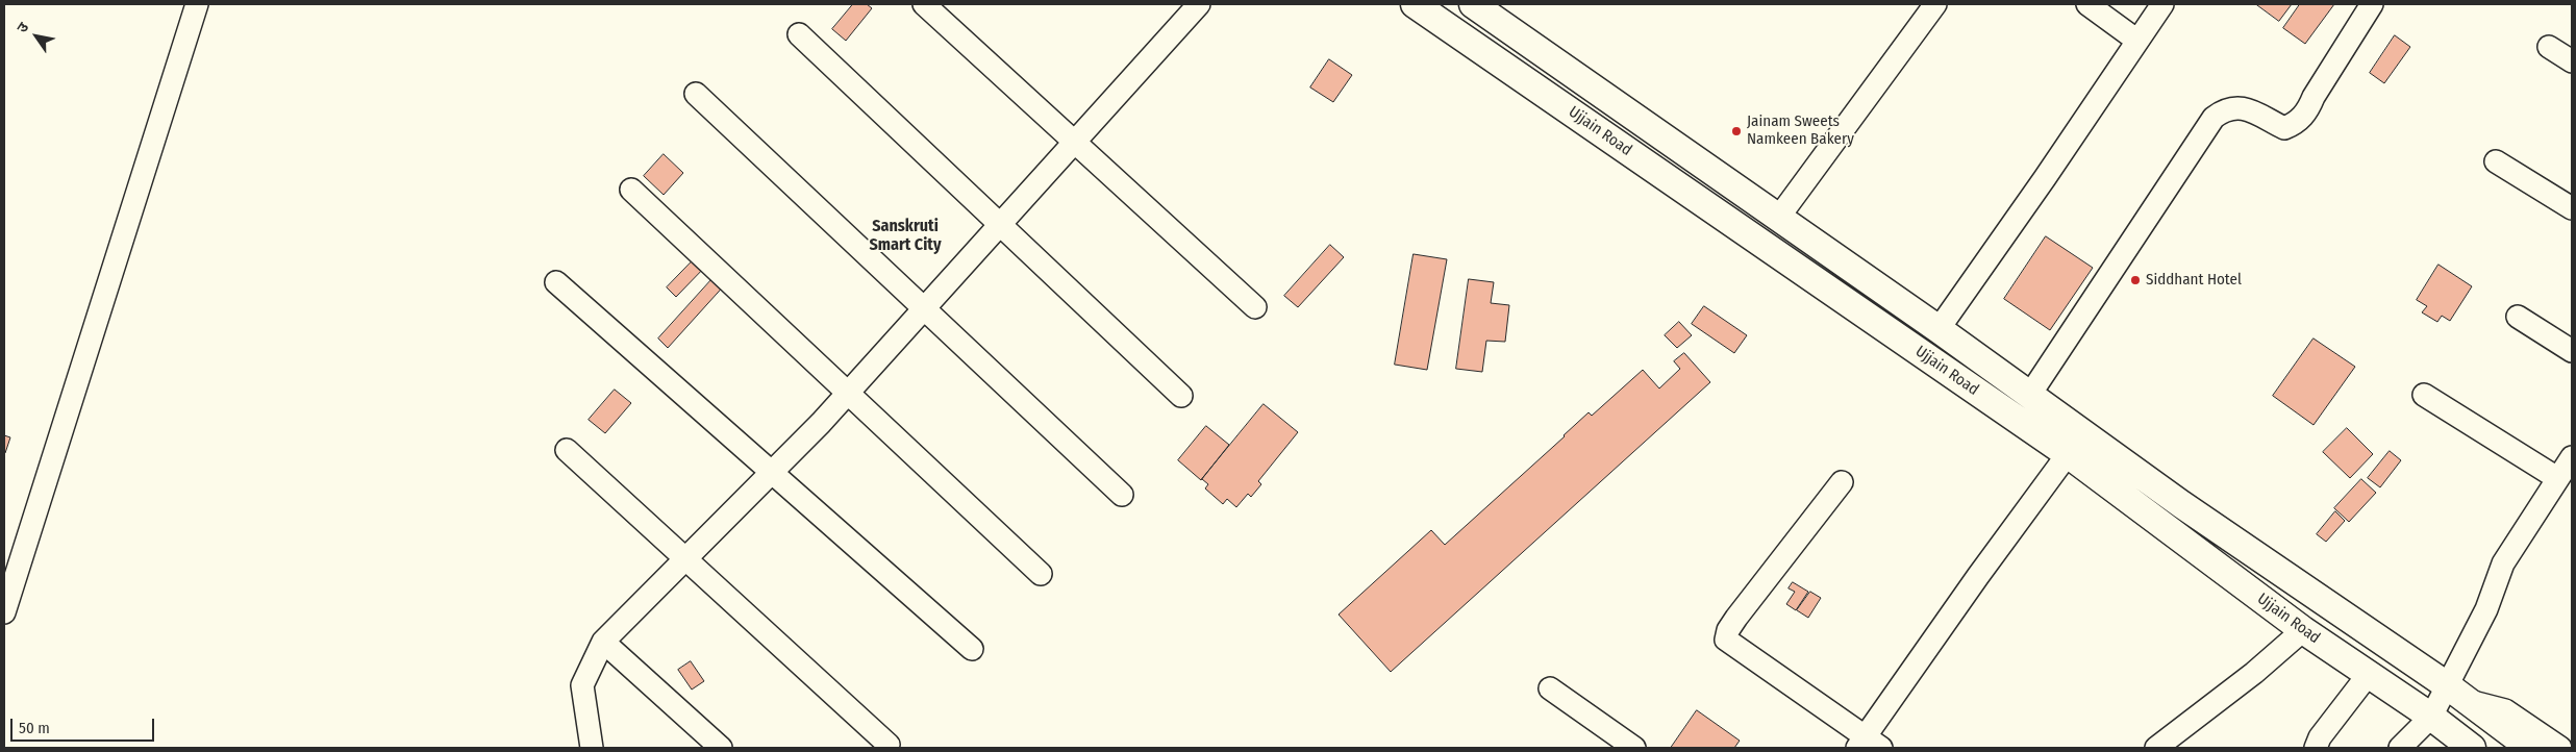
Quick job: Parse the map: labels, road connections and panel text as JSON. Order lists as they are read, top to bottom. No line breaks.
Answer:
{"streets":{"main road":["Ujjain Road"]},"districts":["Sanskruti Smart City"],"places":["Jainam Sweets Namkeen Bakery","Siddhant Hotel"],"scale_bar":"50 m","north":"top left"}
